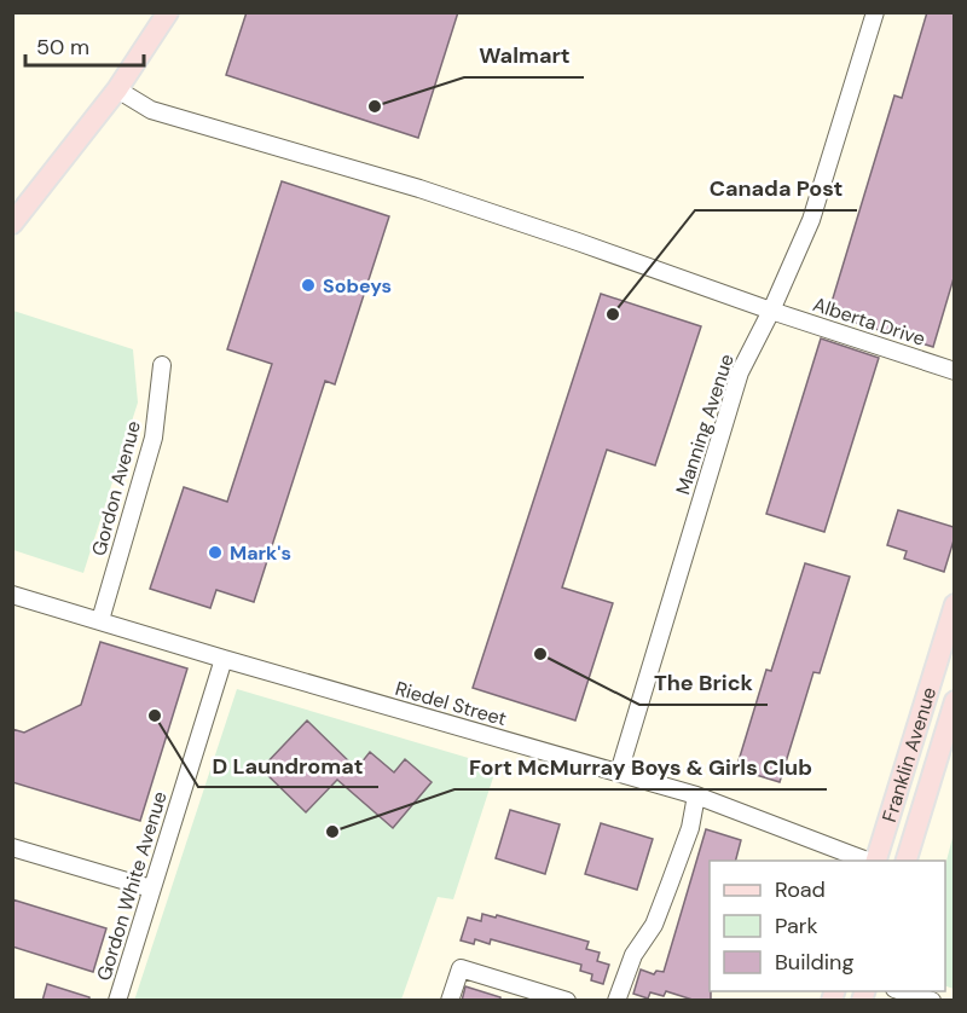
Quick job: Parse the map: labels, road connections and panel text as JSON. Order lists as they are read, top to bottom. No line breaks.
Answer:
{"streets":{"main road":["Franklin Avenue"],"street":["Alberta Drive","Manning Avenue","Gordon Avenue","Riedel Street","Gordon White Avenue"]},"crossings":[["Alberta Drive","Manning Avenue"],["Manning Avenue","Riedel Street"],["Gordon Avenue","Riedel Street"],["Riedel Street","Gordon White Avenue"]],"places":["Walmart","Sobeys","Canada Post","Mark's","The Brick","D Laundromat","Fort McMurray Boys & Girls Club"],"legend":["Road","Park","Building"],"scale_bar":"50 m"}
